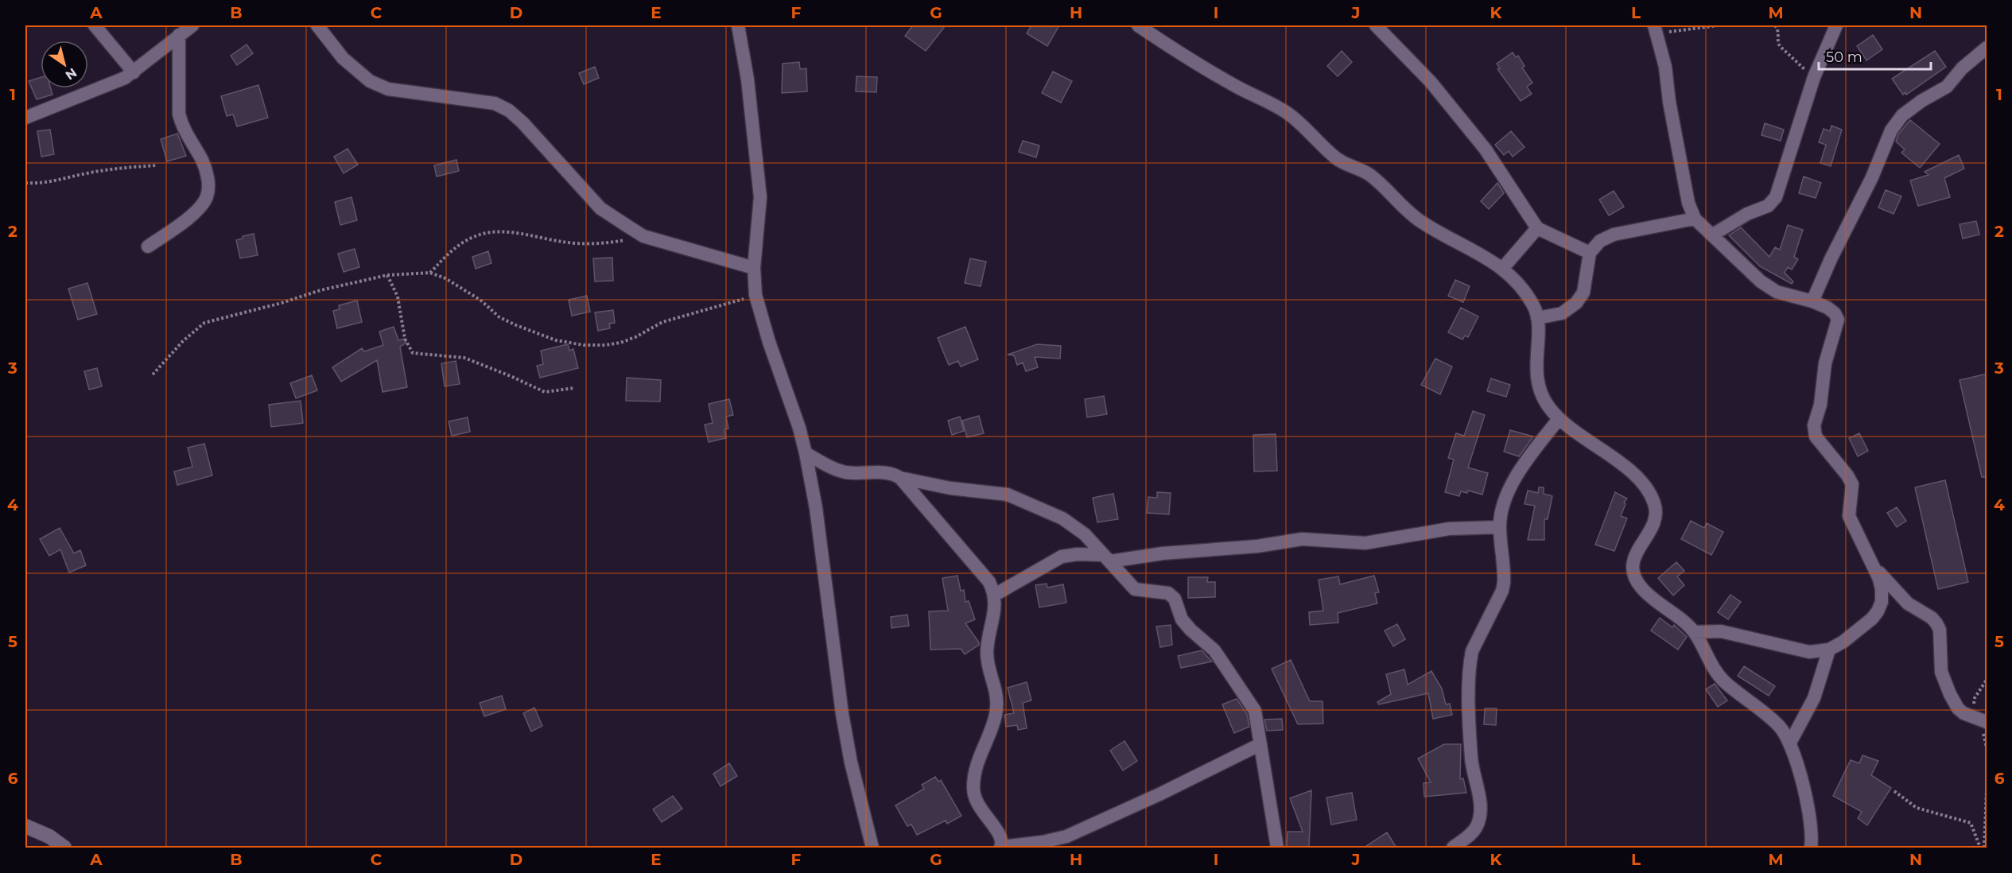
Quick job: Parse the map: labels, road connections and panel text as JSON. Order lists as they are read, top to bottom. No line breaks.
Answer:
{"scale_bar":"50 m","north":"bottom right","grid":{"columns":["A","B","C","D","E","F","G","H","I","J","K","L","M","N"],"rows":["1","2","3","4","5","6"]}}
